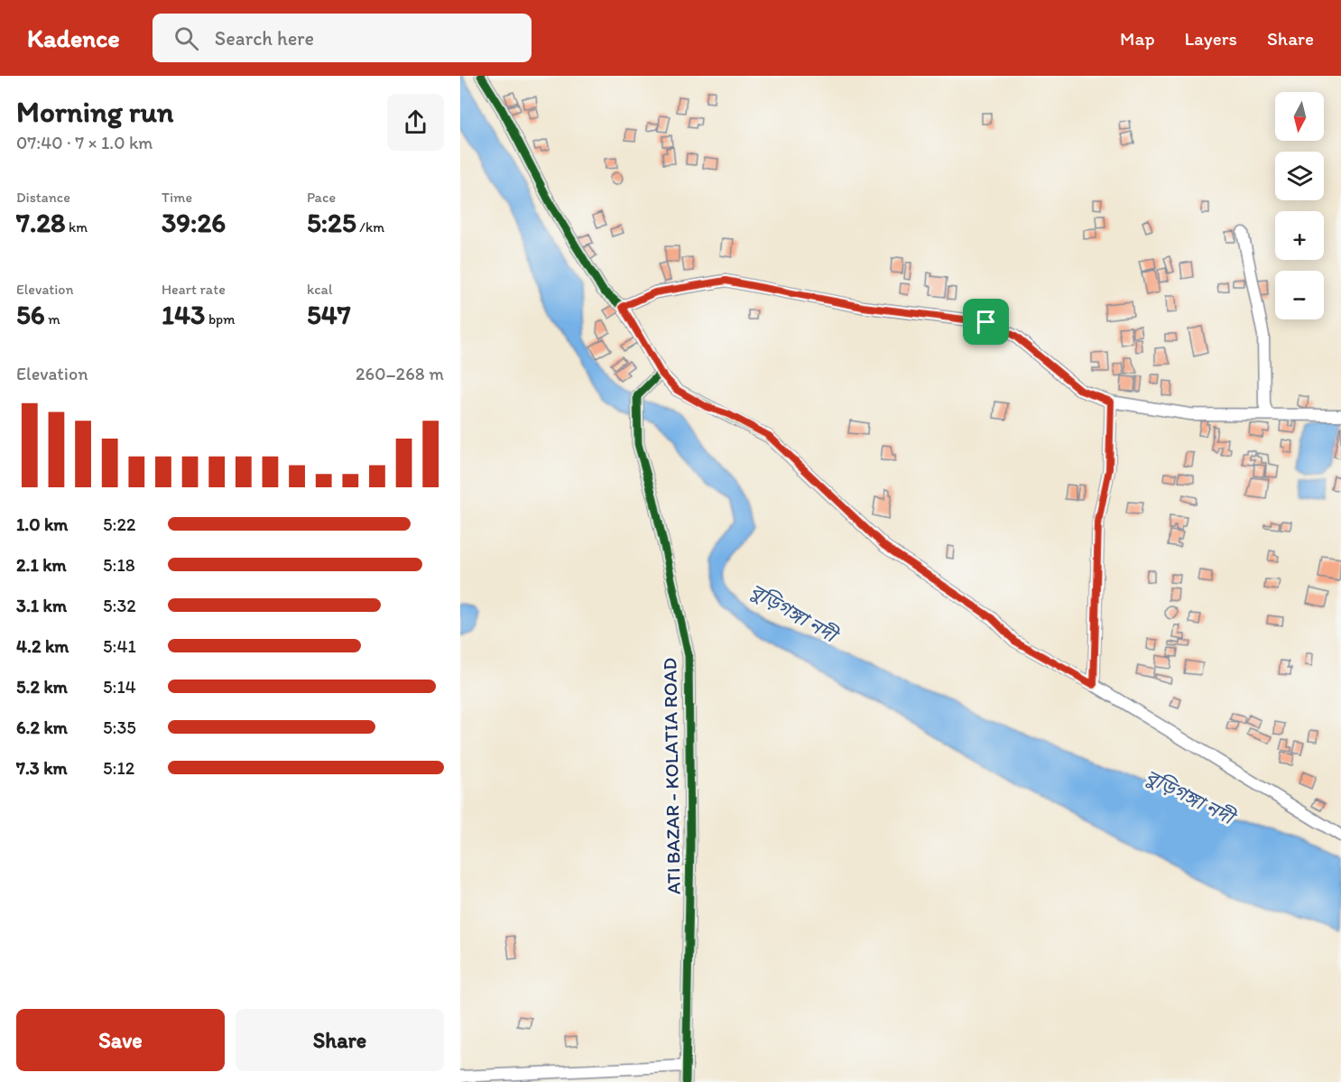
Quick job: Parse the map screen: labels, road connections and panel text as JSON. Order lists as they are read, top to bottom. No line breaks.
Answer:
{"streets":{"street":["ATI BAZAR - KOLATIA ROAD"]},"water":["বুড়িগঙ্গা নদী"],"north":"bottom","page":{"header":"Kadence","search":"Search here","nav":["Map","Layers","Share"],"heading":["Morning run","07:40 · 7 × 1.0 km"],"map_buttons":["+","−"],"stats":[["Distance","7.28 km"],["Time","39:26"],["Pace","5:25 /km"],["Elevation","56 m"],["Heart rate","143 bpm"],["kcal","547"]],"chart":["Elevation","260–268 m"],"list":[{"name":"1.0 km","note":"5:22"},{"name":"2.1 km","note":"5:18"},{"name":"3.1 km","note":"5:32"},{"name":"4.2 km","note":"5:41"},{"name":"5.2 km","note":"5:14"},{"name":"6.2 km","note":"5:35"},{"name":"7.3 km","note":"5:12"}],"buttons":["Save","Share"]}}
